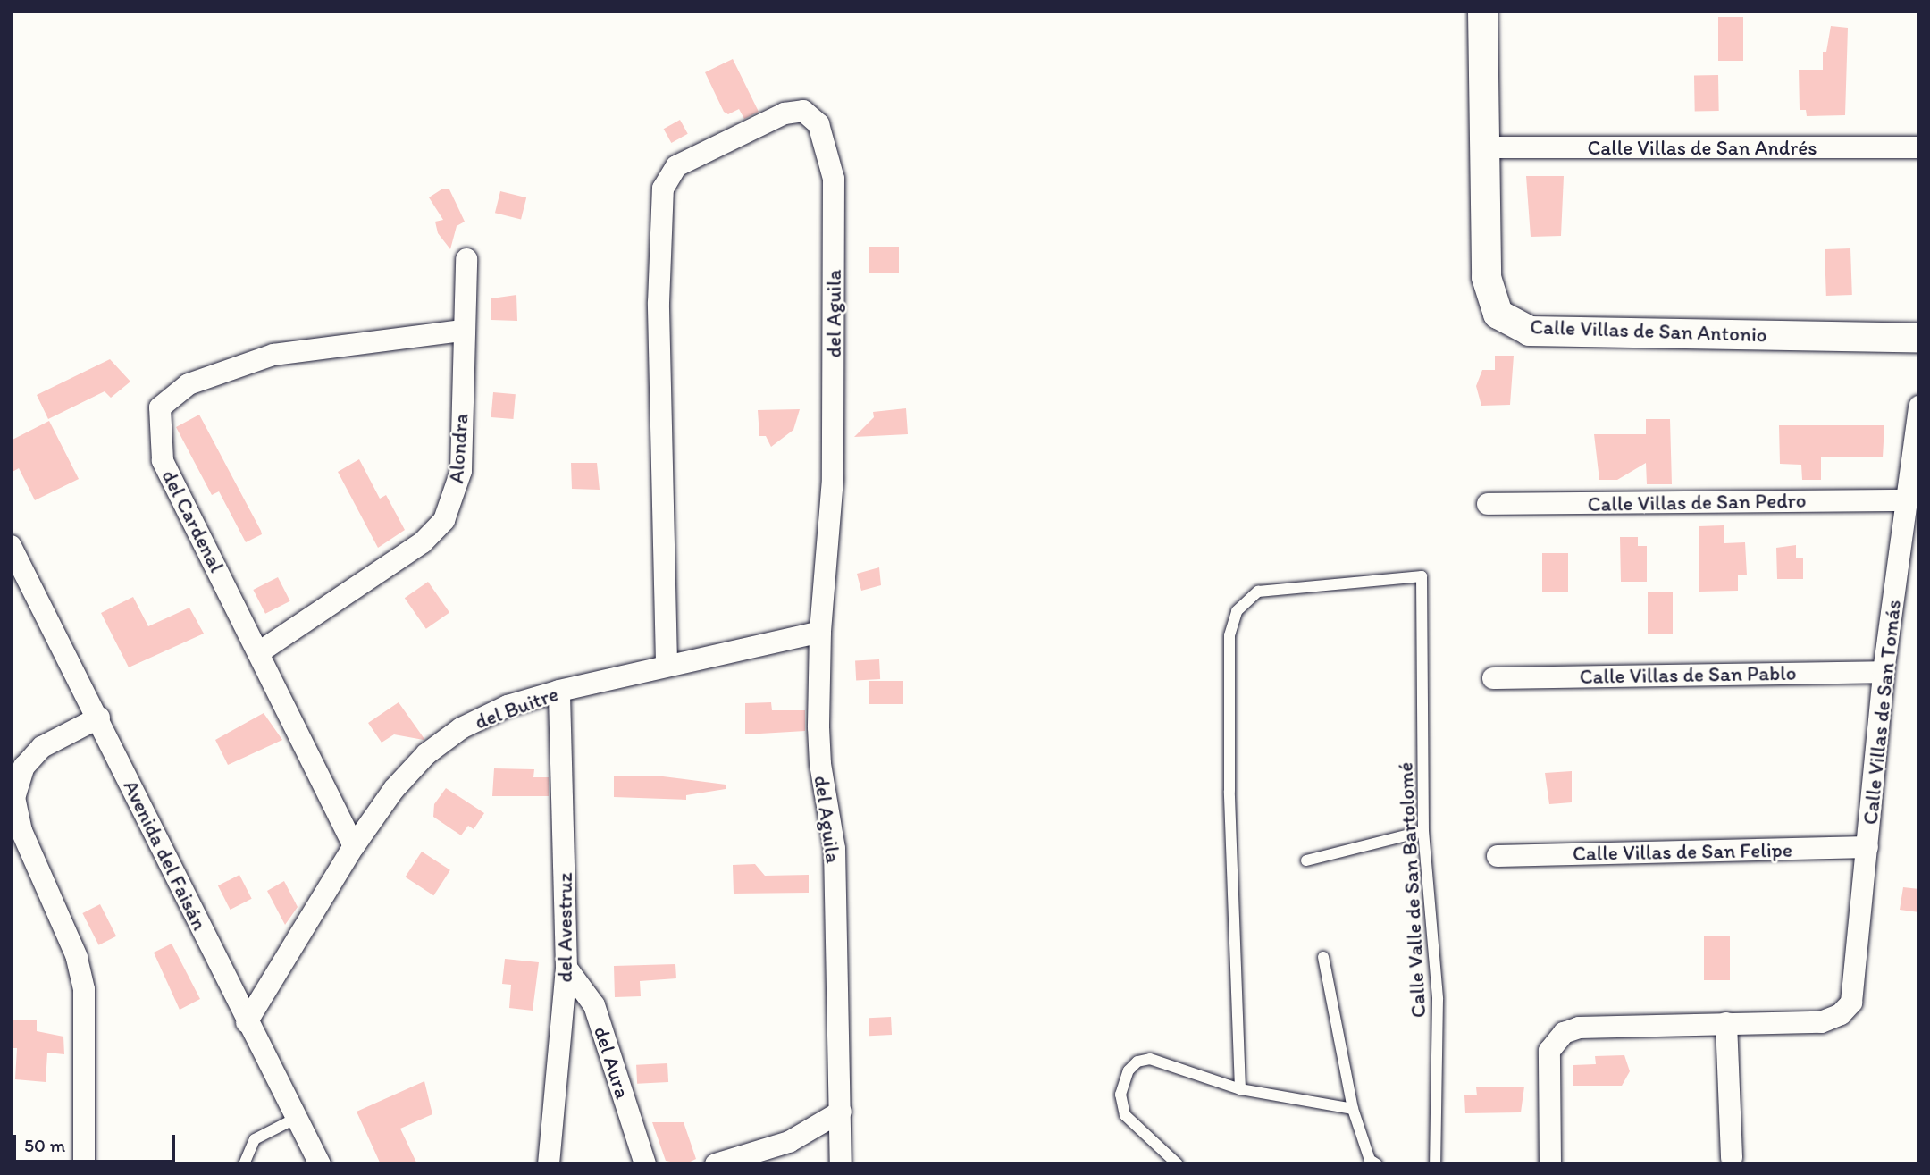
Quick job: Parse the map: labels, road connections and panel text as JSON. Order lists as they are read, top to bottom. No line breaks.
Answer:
{"streets":{"street":["Calle Villas de San Andrés","del Aguila","Calle Villas de San Antonio","Alondra","Calle Villas de San Pedro","del Cardenal","Calle Villas de San Pablo","del Buitre","Calle Villas de San Tomás","Calle Villas de San Felipe","Avenida del Faisán","del Avestruz","del Aura"],"lane":["Calle Valle de San Bartolomé"]},"crossings":[["Calle Villas de San Andrés","Calle Villas de San Antonio"],["del Aguila","del Buitre"],["Alondra","del Cardenal"],["Calle Villas de San Pedro","Calle Villas de San Tomás"],["del Cardenal","del Buitre"],["Calle Villas de San Pablo","Calle Villas de San Tomás"],["del Buitre","Avenida del Faisán"],["del Buitre","del Avestruz"],["Calle Villas de San Tomás","Calle Villas de San Felipe"],["del Avestruz","del Aura"]],"scale_bar":"50 m"}
